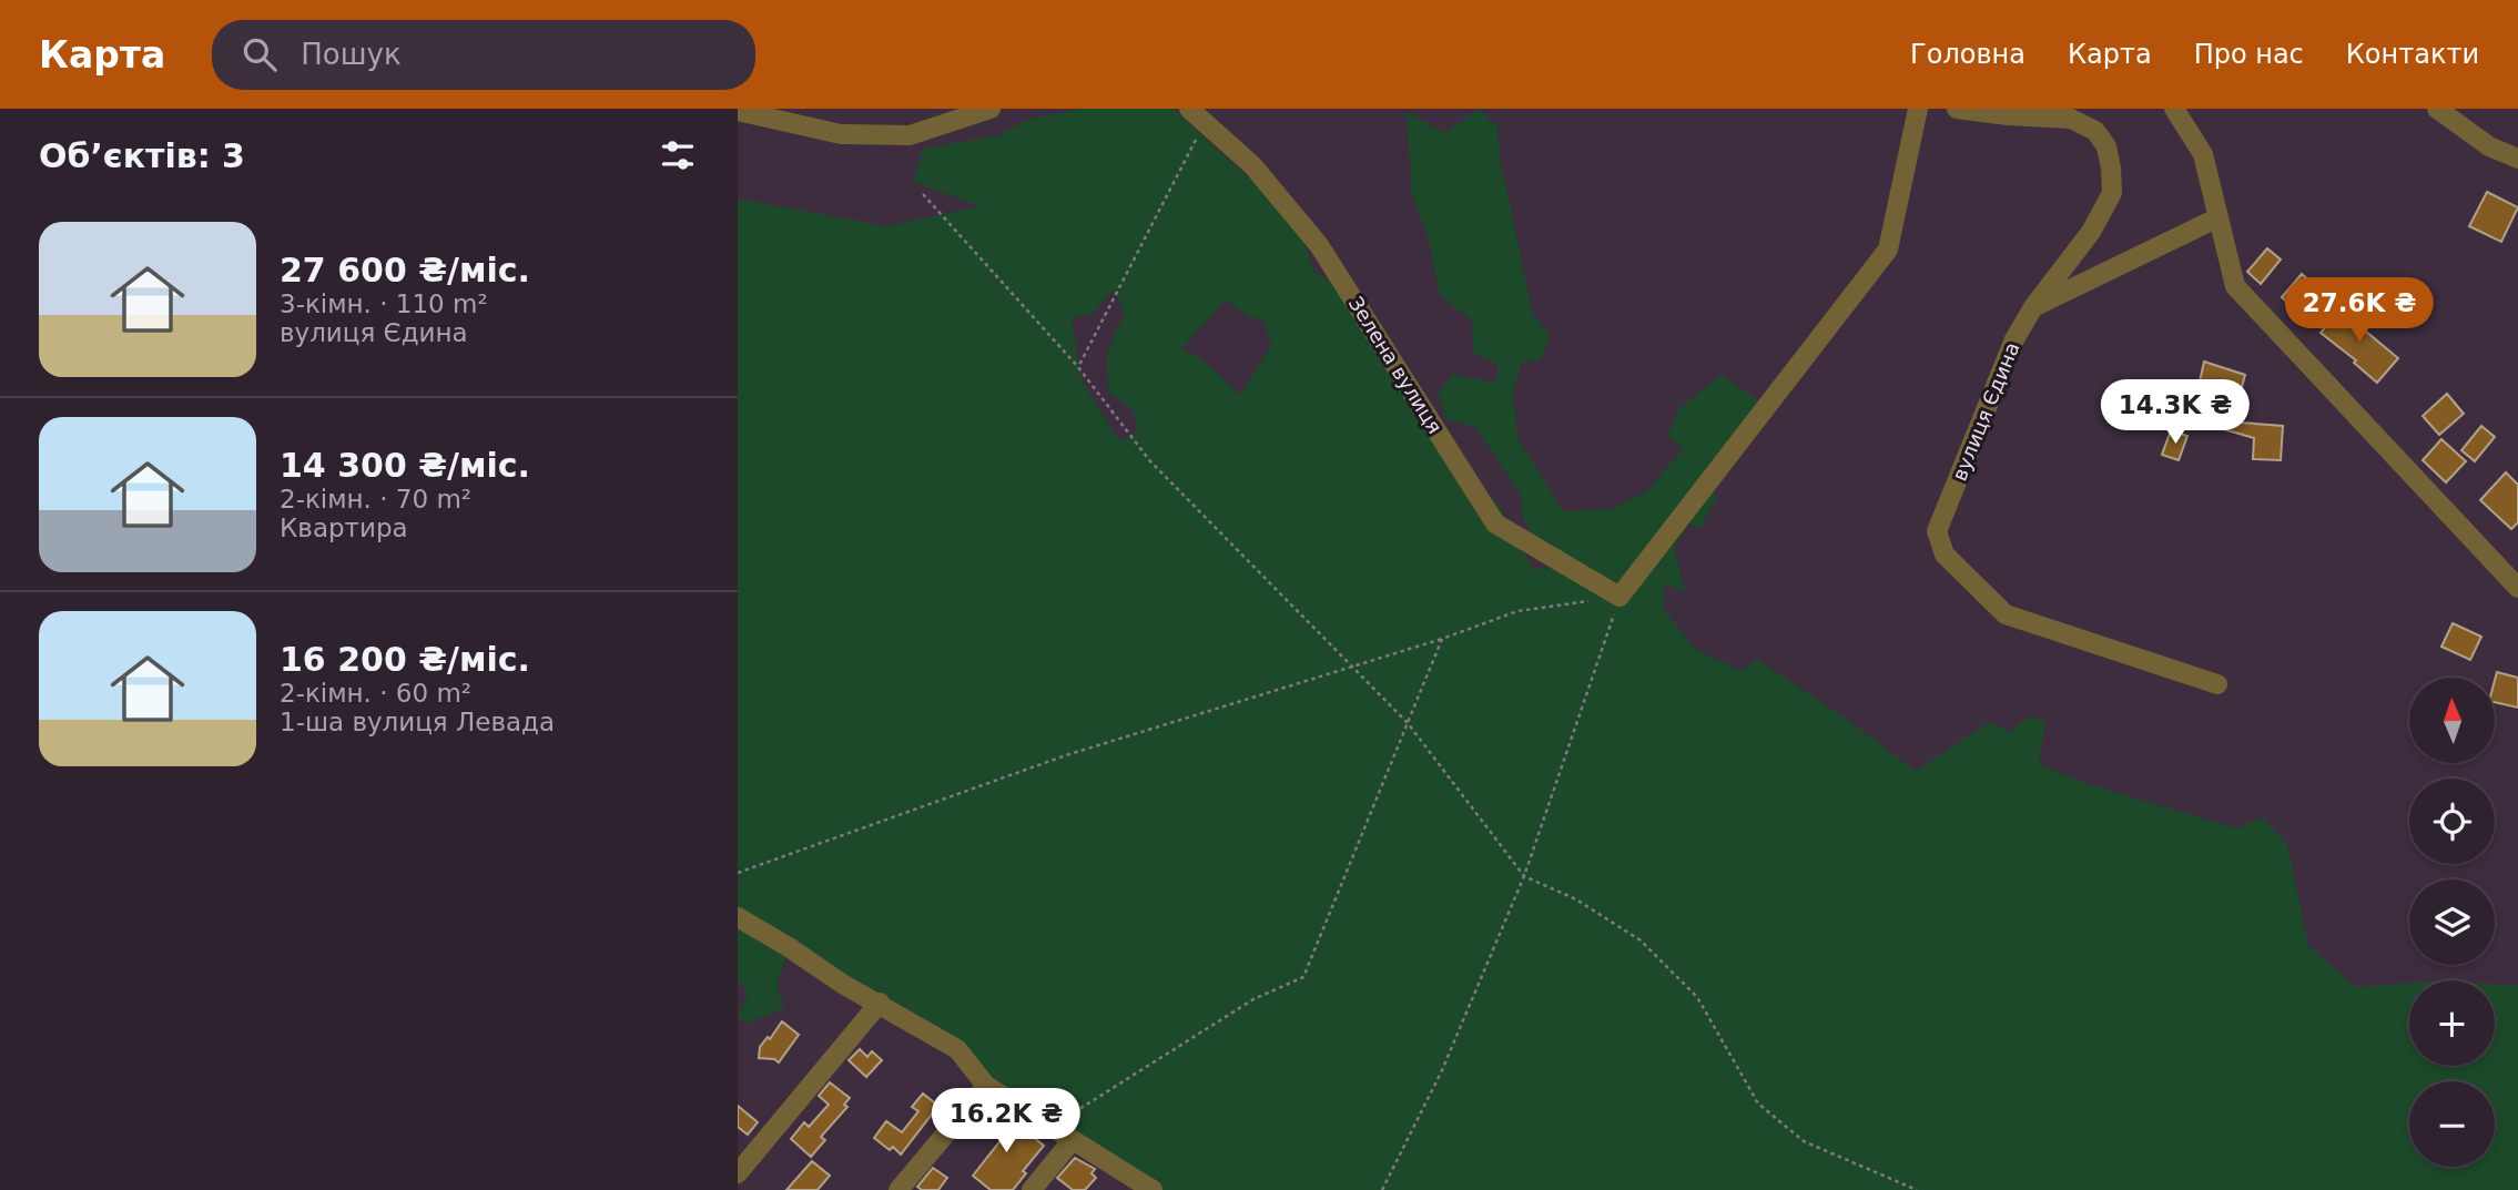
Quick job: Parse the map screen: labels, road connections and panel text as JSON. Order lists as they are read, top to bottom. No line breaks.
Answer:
{"streets":{"street":["Зелена вулиця","вулиця Єдина"]},"north":"top","page":{"header":"Карта","search":"Пошук","nav":["Головна","Карта","Про нас","Контакти"],"heading":"Об’єктів: 3","list":[{"name":"27 600 ₴/міс.","note":"3-кімн. · 110 m² · вулиця Єдина"},{"name":"14 300 ₴/міс.","note":"2-кімн. · 70 m² · Квартира"},{"name":"16 200 ₴/міс.","note":"2-кімн. · 60 m² · 1-ша вулиця Левада"}],"price":["27.6K ₴","14.3K ₴","16.2K ₴"],"map_buttons":["+","−"]}}
